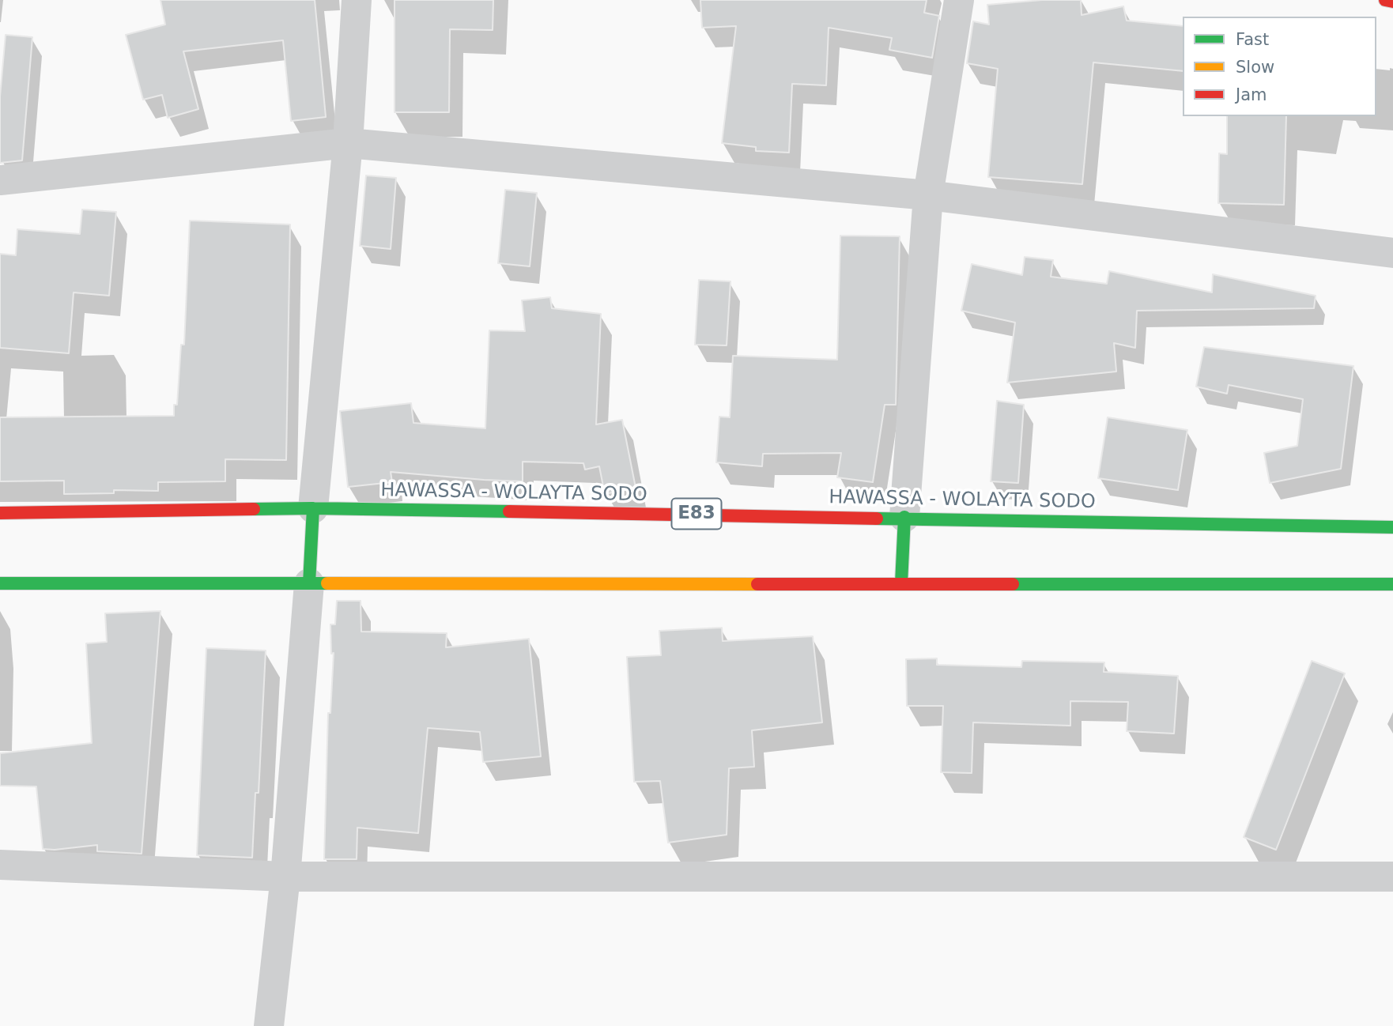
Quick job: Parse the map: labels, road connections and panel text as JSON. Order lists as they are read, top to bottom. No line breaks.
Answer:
{"streets":{"main road":["HAWASSA - WOLAYTA SODO","E83"]},"legend":["Fast","Slow","Jam"]}
